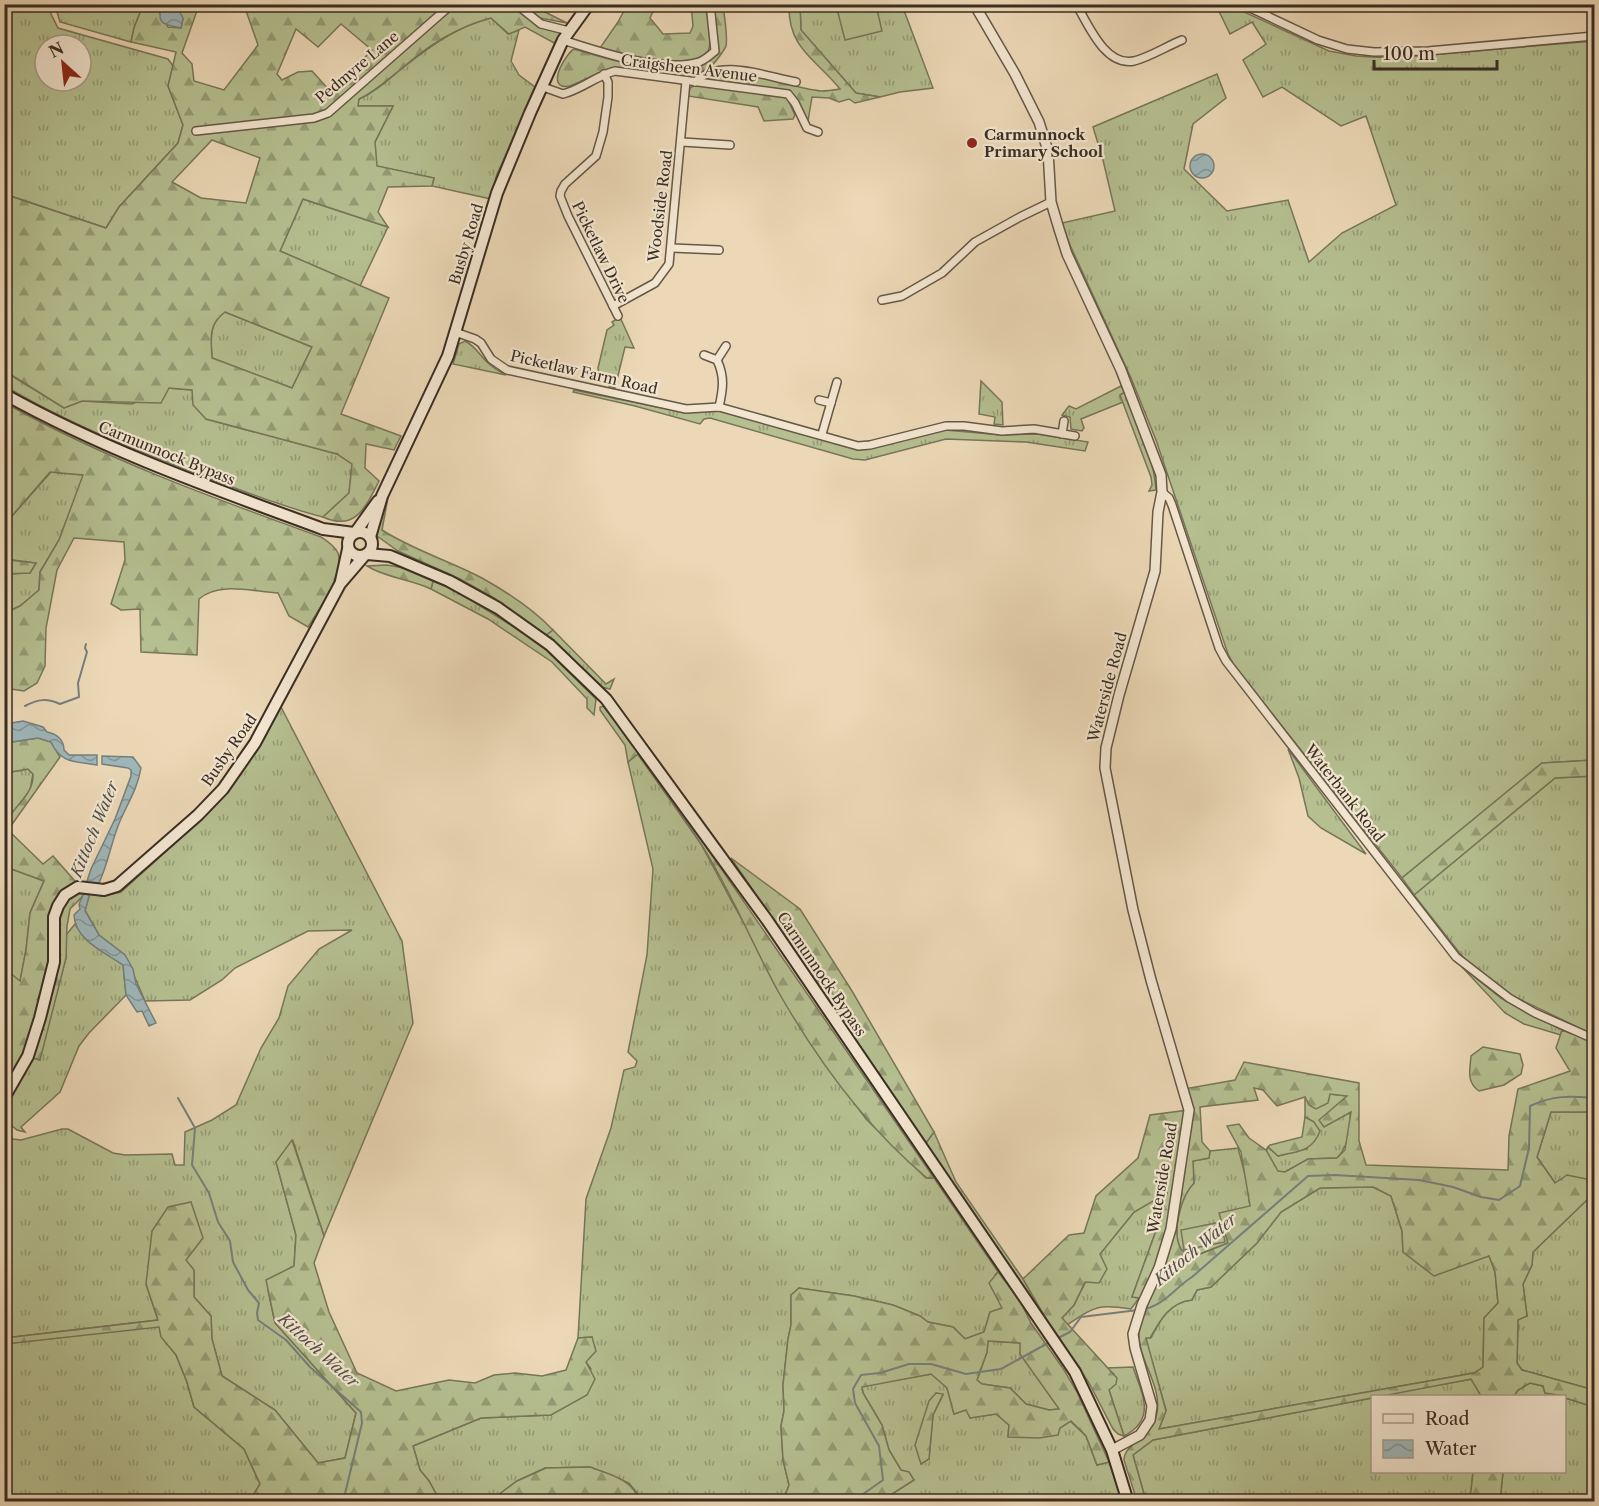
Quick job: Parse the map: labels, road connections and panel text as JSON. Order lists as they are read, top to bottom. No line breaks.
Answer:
{"streets":{"main road":["Busby Road","Carmunnock Bypass"],"street":["Pedmyre Lane","Craigsheen Avenue","Woodside Road","Picketlaw Drive","Picketlaw Farm Road","Waterside Road","Waterbank Road"]},"crossings":[["Craigsheen Avenue","Woodside Road"],["Craigsheen Avenue","Busby Road"],["Craigsheen Avenue","Picketlaw Drive"],["Woodside Road","Picketlaw Drive"],["Busby Road","Picketlaw Farm Road"],["Busby Road","Carmunnock Bypass"],["Carmunnock Bypass","Waterside Road"],["Waterside Road","Waterbank Road"]],"water":["Kittoch Water"],"places":["Carmunnock Primary School"],"legend":["Road","Water"],"scale_bar":"100 m","north":"top left"}
